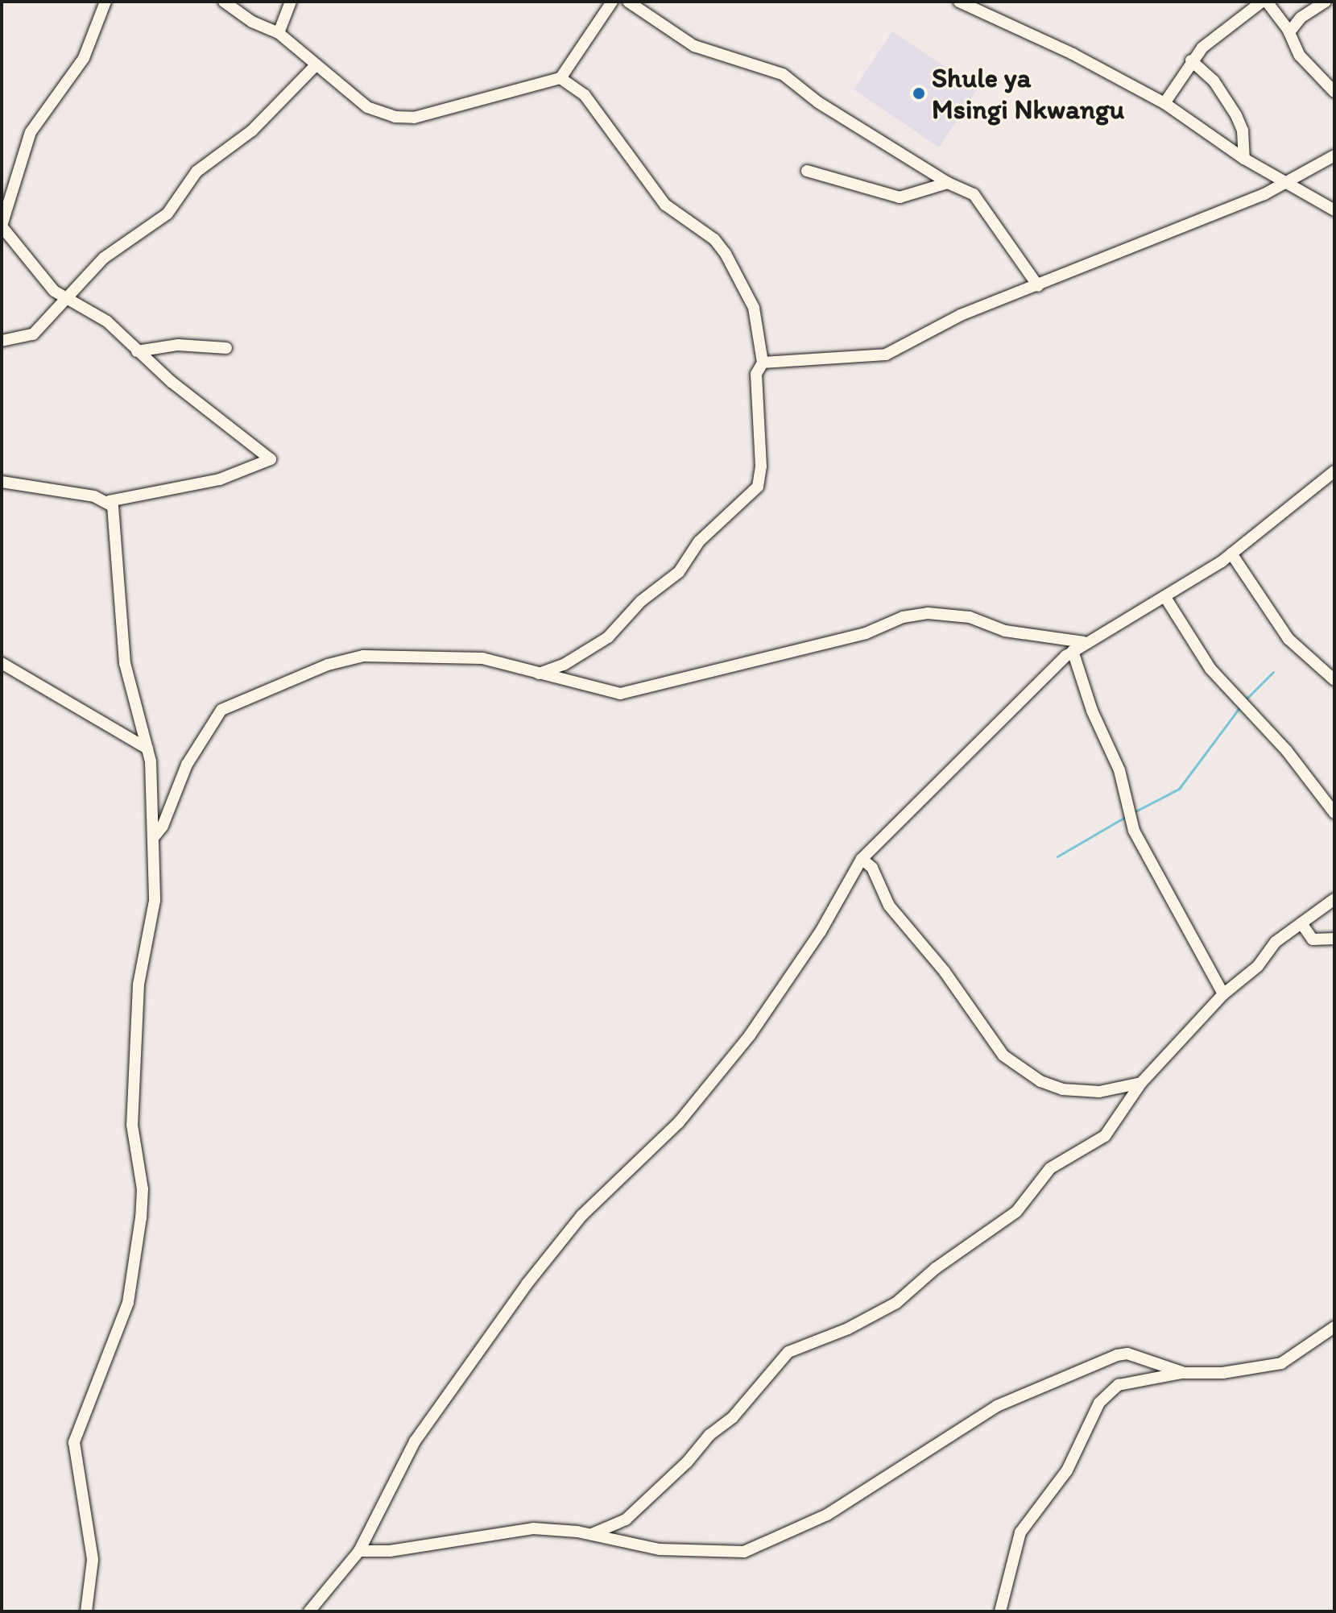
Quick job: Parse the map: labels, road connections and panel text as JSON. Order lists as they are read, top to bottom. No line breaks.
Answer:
{"places":["Shule ya Msingi Nkwangu"]}
